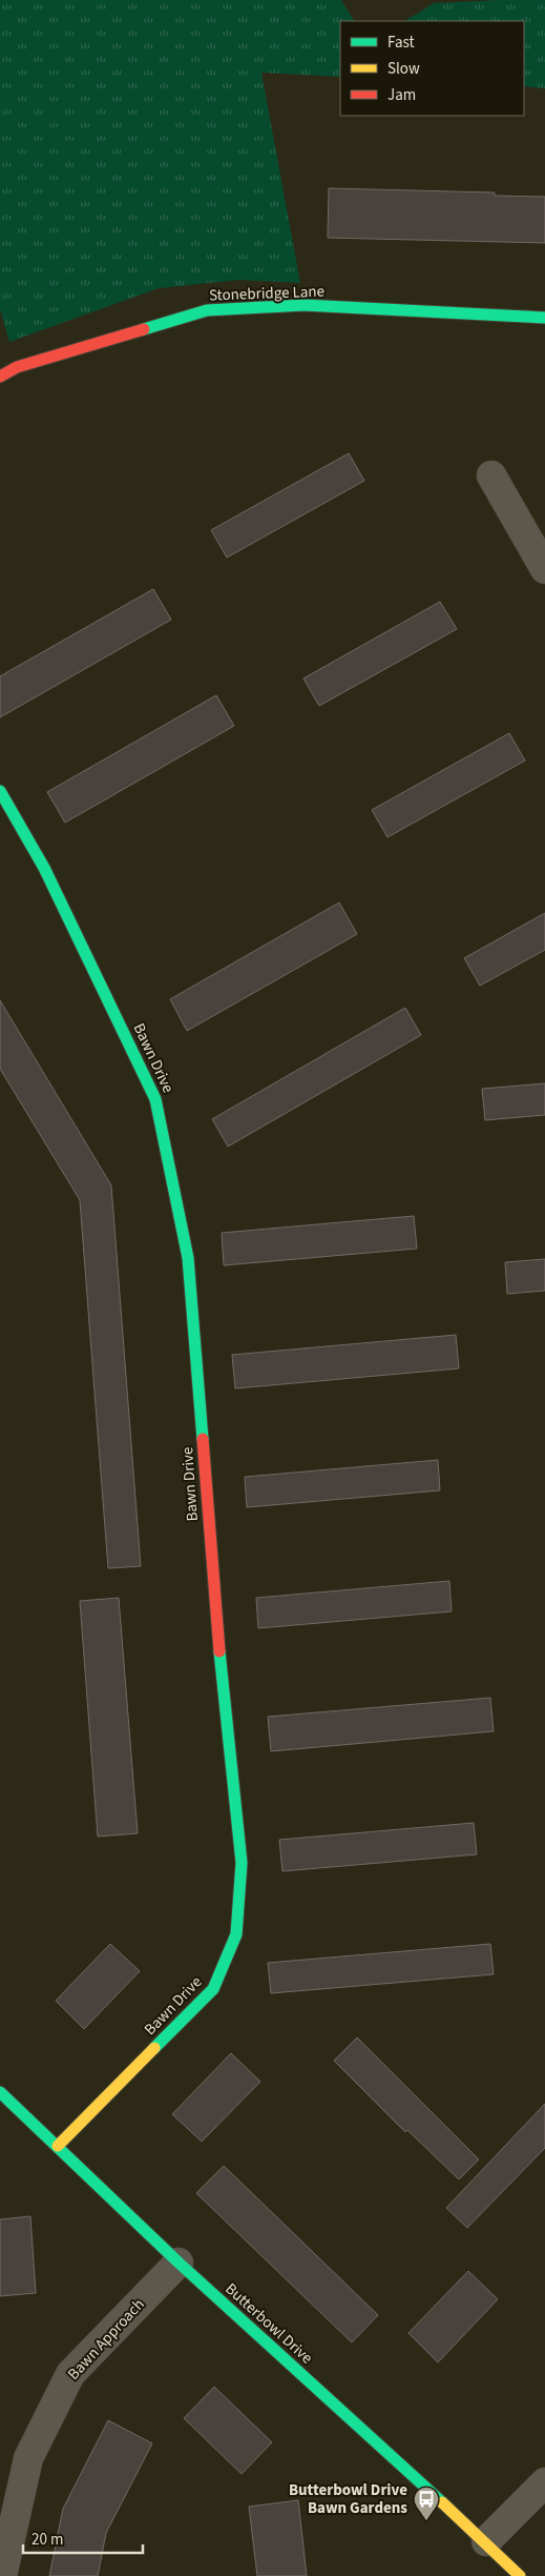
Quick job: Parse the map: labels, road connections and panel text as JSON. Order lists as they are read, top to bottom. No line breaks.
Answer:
{"streets":{"street":["Stonebridge Lane","Bawn Drive","Butterbowl Drive","Bawn Approach"]},"crossings":[["Bawn Drive","Butterbowl Drive"],["Butterbowl Drive","Bawn Approach"]],"places":{"bus stop":["Butterbowl Drive Bawn Gardens"]},"legend":["Fast","Slow","Jam"],"scale_bar":"20 m"}
